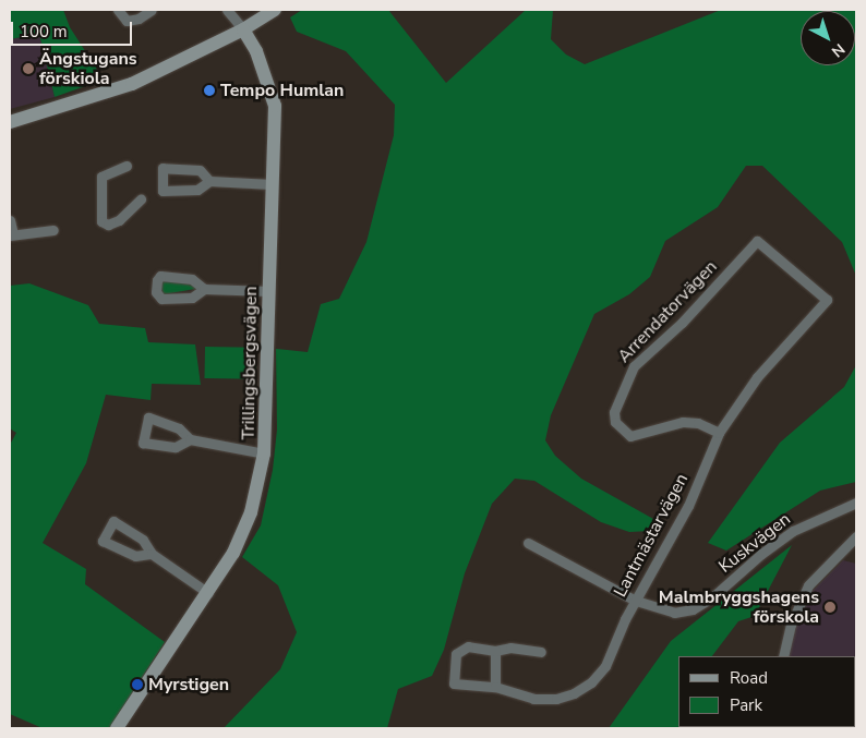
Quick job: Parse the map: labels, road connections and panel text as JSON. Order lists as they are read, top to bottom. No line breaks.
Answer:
{"streets":{"street":["Arrendatorvägen","Trillingsbergsvägen","Lantmästarvägen","Kuskvägen"]},"crossings":[["Arrendatorvägen","Lantmästarvägen"],["Lantmästarvägen","Kuskvägen"]],"places":["Ängstugans förskiola","Tempo Humlan","Malmbryggshagens förskola","Myrstigen"],"legend":["Road","Park"],"scale_bar":"100 m","north":"bottom right"}
